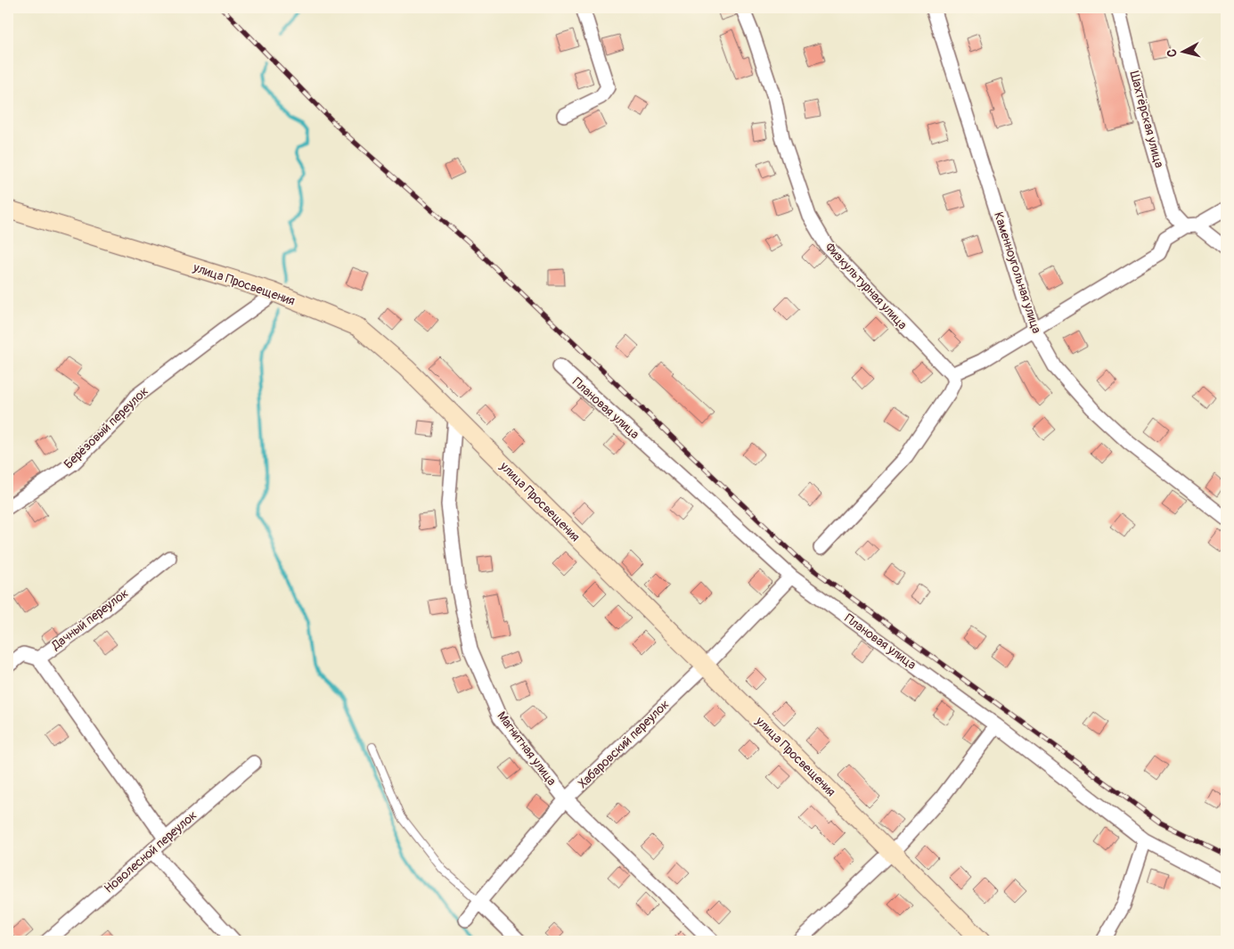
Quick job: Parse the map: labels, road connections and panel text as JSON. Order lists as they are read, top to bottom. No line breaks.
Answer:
{"streets":{"street":["Шахтёрская улица","Каменноугольная улица","улица Просвещения","Физкультурная улица","Плановая улица","Берёзовый переулок","Дачный переулок","Хабаровский переулок","Магнитная улица","Новолесной переулок"]},"crossings":[["улица Просвещения","Хабаровский переулок"],["улица Просвещения","Магнитная улица"],["Плановая улица","Хабаровский переулок"],["Хабаровский переулок","Магнитная улица"]],"north":"left"}
